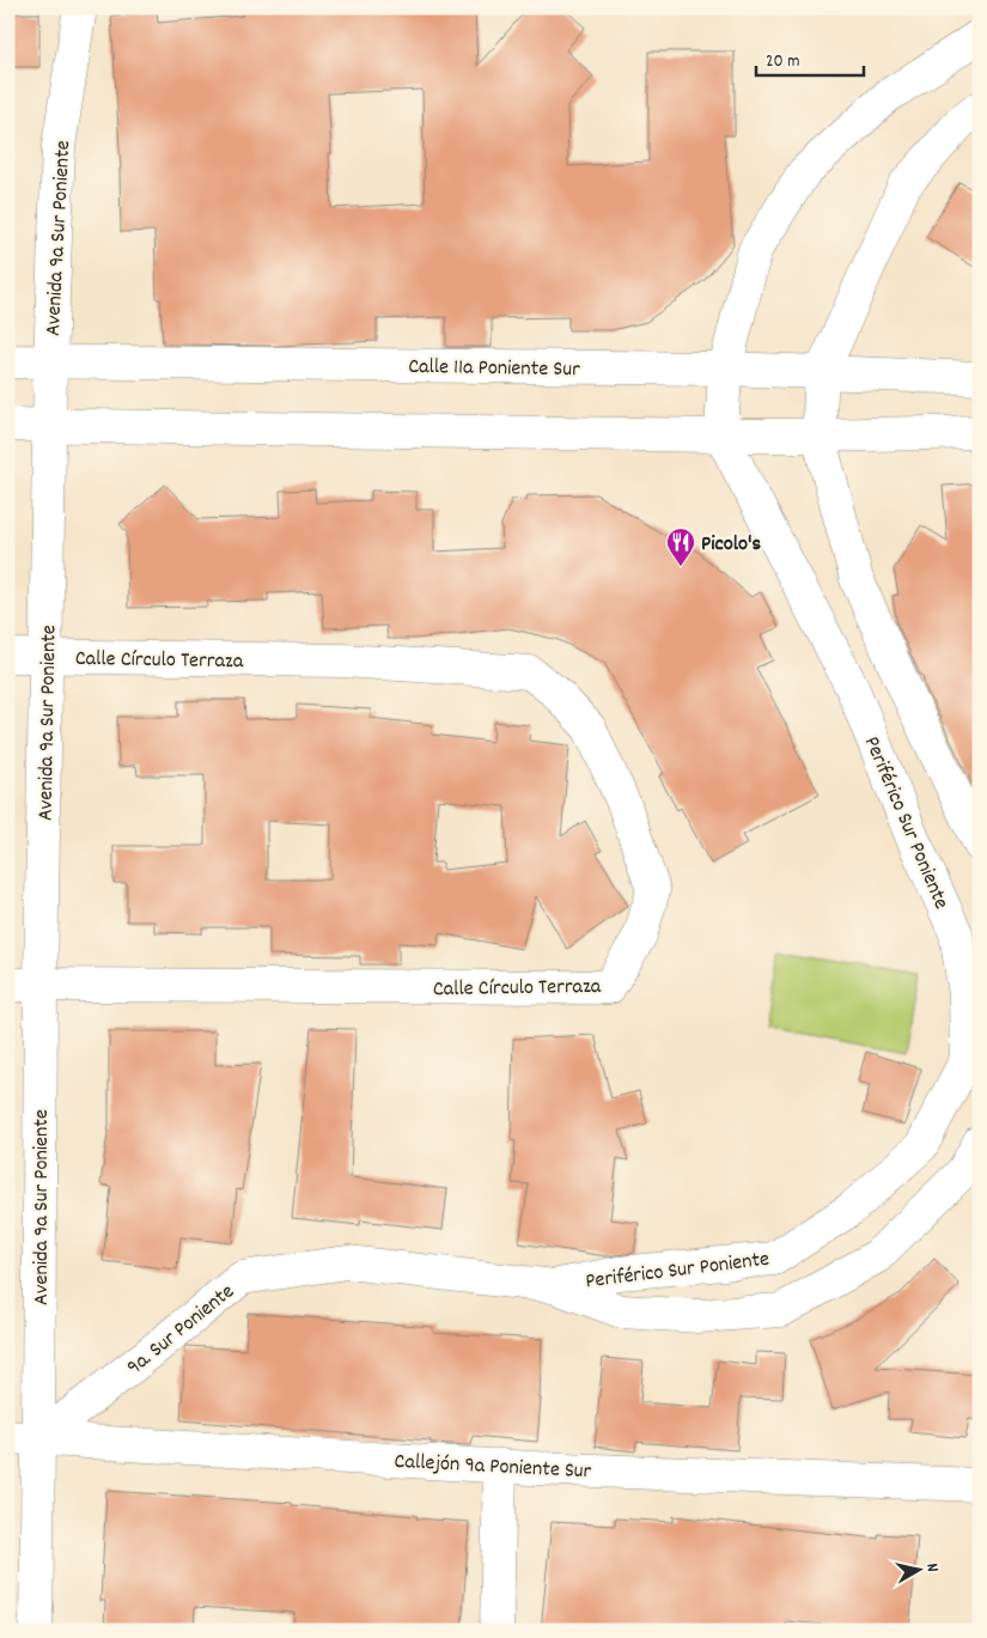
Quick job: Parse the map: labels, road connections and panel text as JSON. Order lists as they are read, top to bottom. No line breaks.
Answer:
{"streets":{"main road":["Avenida 9a Sur Poniente","Calle 11a Poniente Sur","Calle Círculo Terraza","Periférico Sur Poniente","9a. Sur Poniente","Callejón 9a Poniente Sur"]},"crossings":[["Avenida 9a Sur Poniente","Calle 11a Poniente Sur"],["Avenida 9a Sur Poniente","Calle Círculo Terraza"],["Avenida 9a Sur Poniente","9a. Sur Poniente"],["Avenida 9a Sur Poniente","Callejón 9a Poniente Sur"],["Periférico Sur Poniente","9a. Sur Poniente"],["9a. Sur Poniente","Callejón 9a Poniente Sur"]],"places":{"restaurant":["Picolo's"]},"scale_bar":"20 m","north":"right"}
